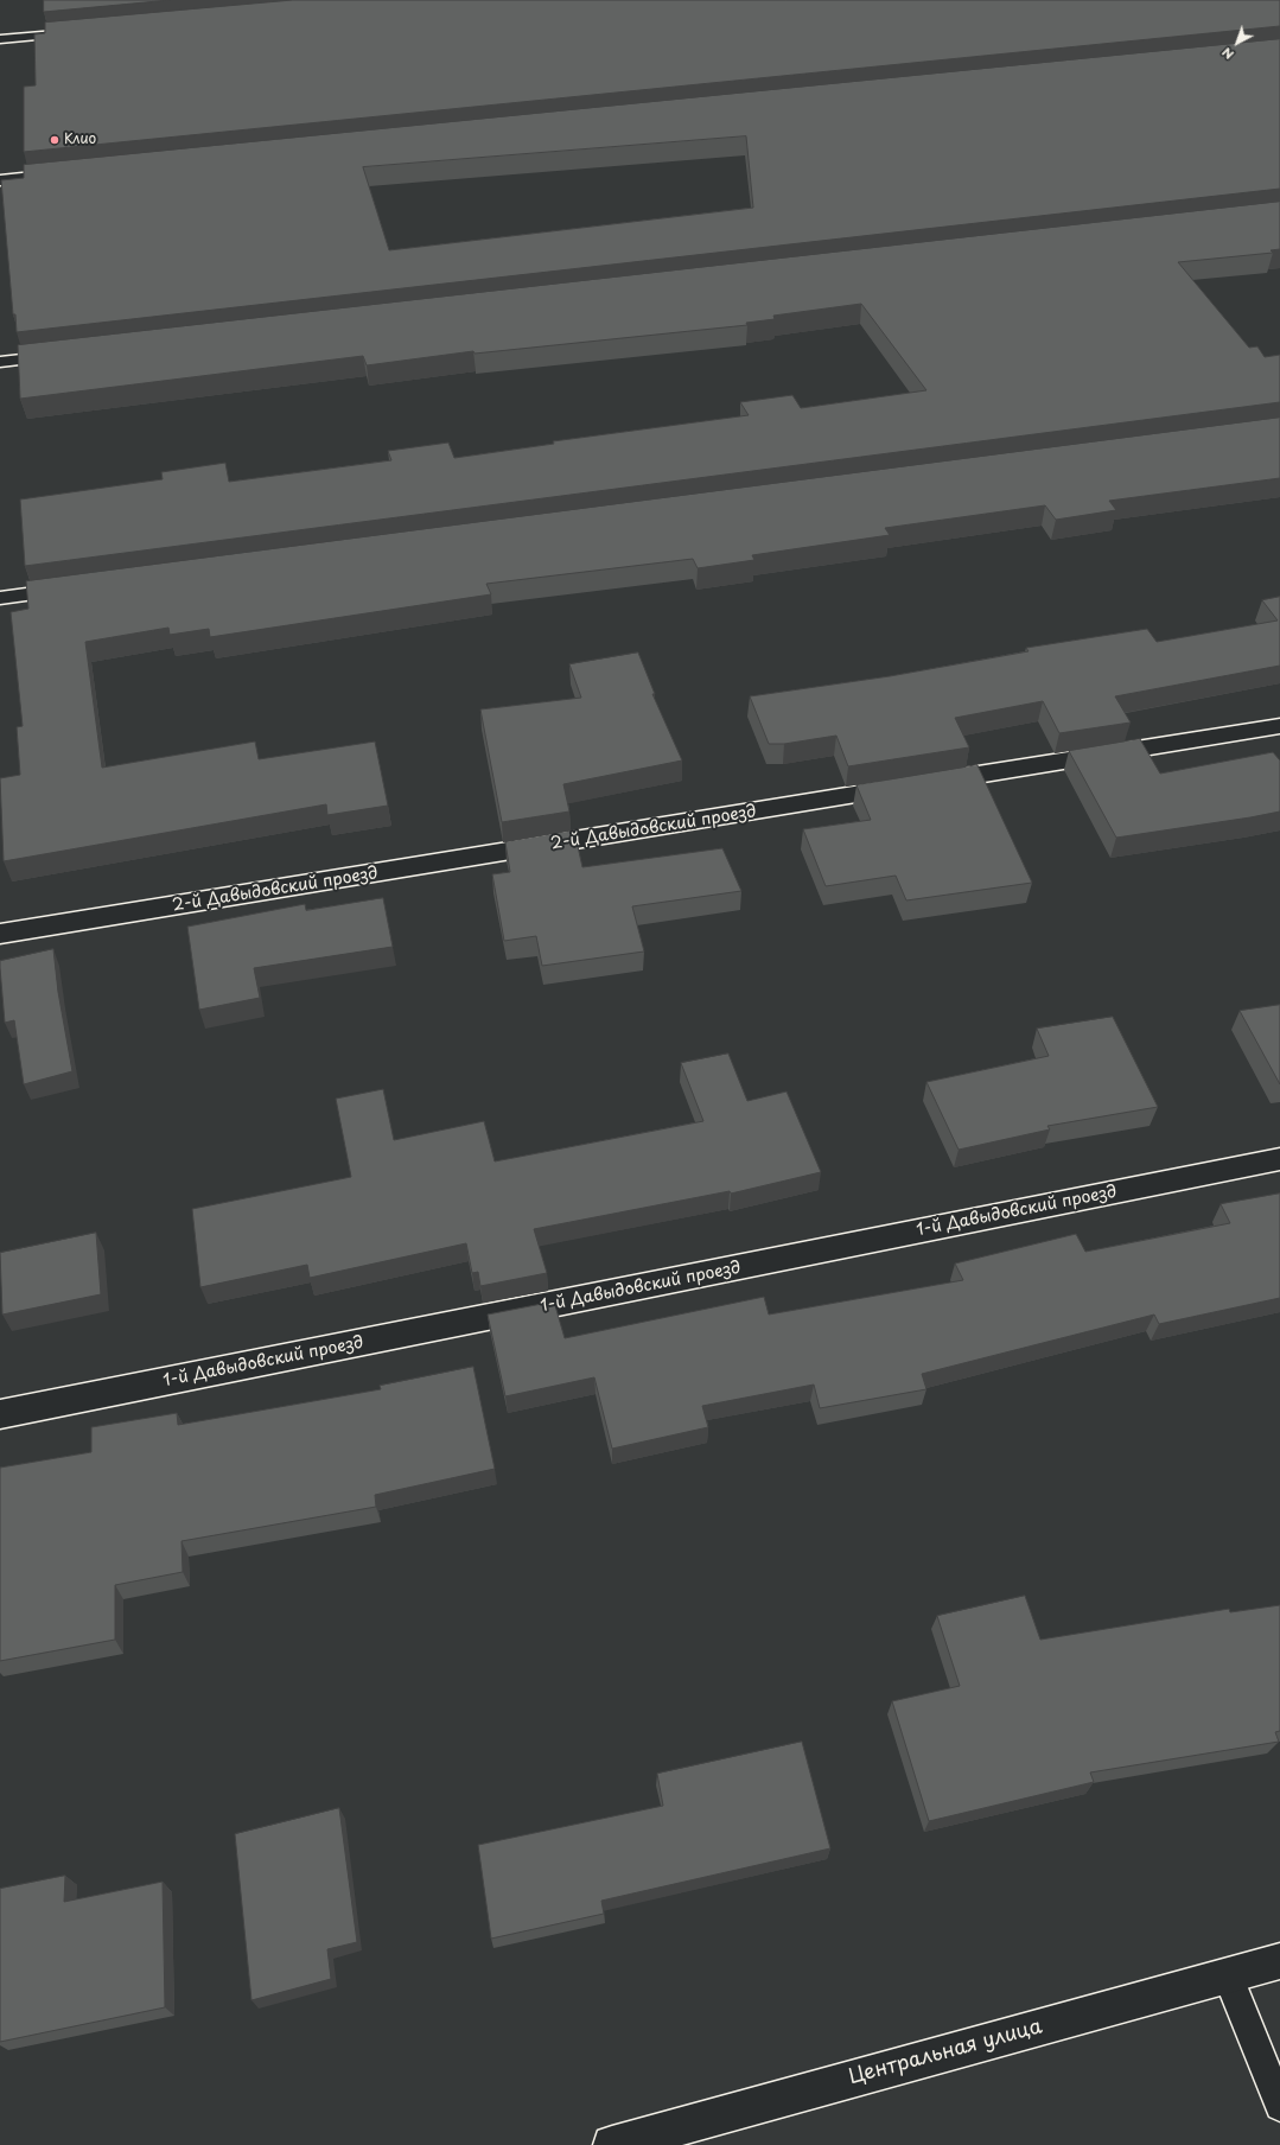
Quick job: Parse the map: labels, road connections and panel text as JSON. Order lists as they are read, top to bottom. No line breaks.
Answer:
{"streets":{"street":["2-й Давыдовский проезд","1-й Давыдовский проезд","Центральная улица"]},"places":["Клио"],"north":"bottom left"}
